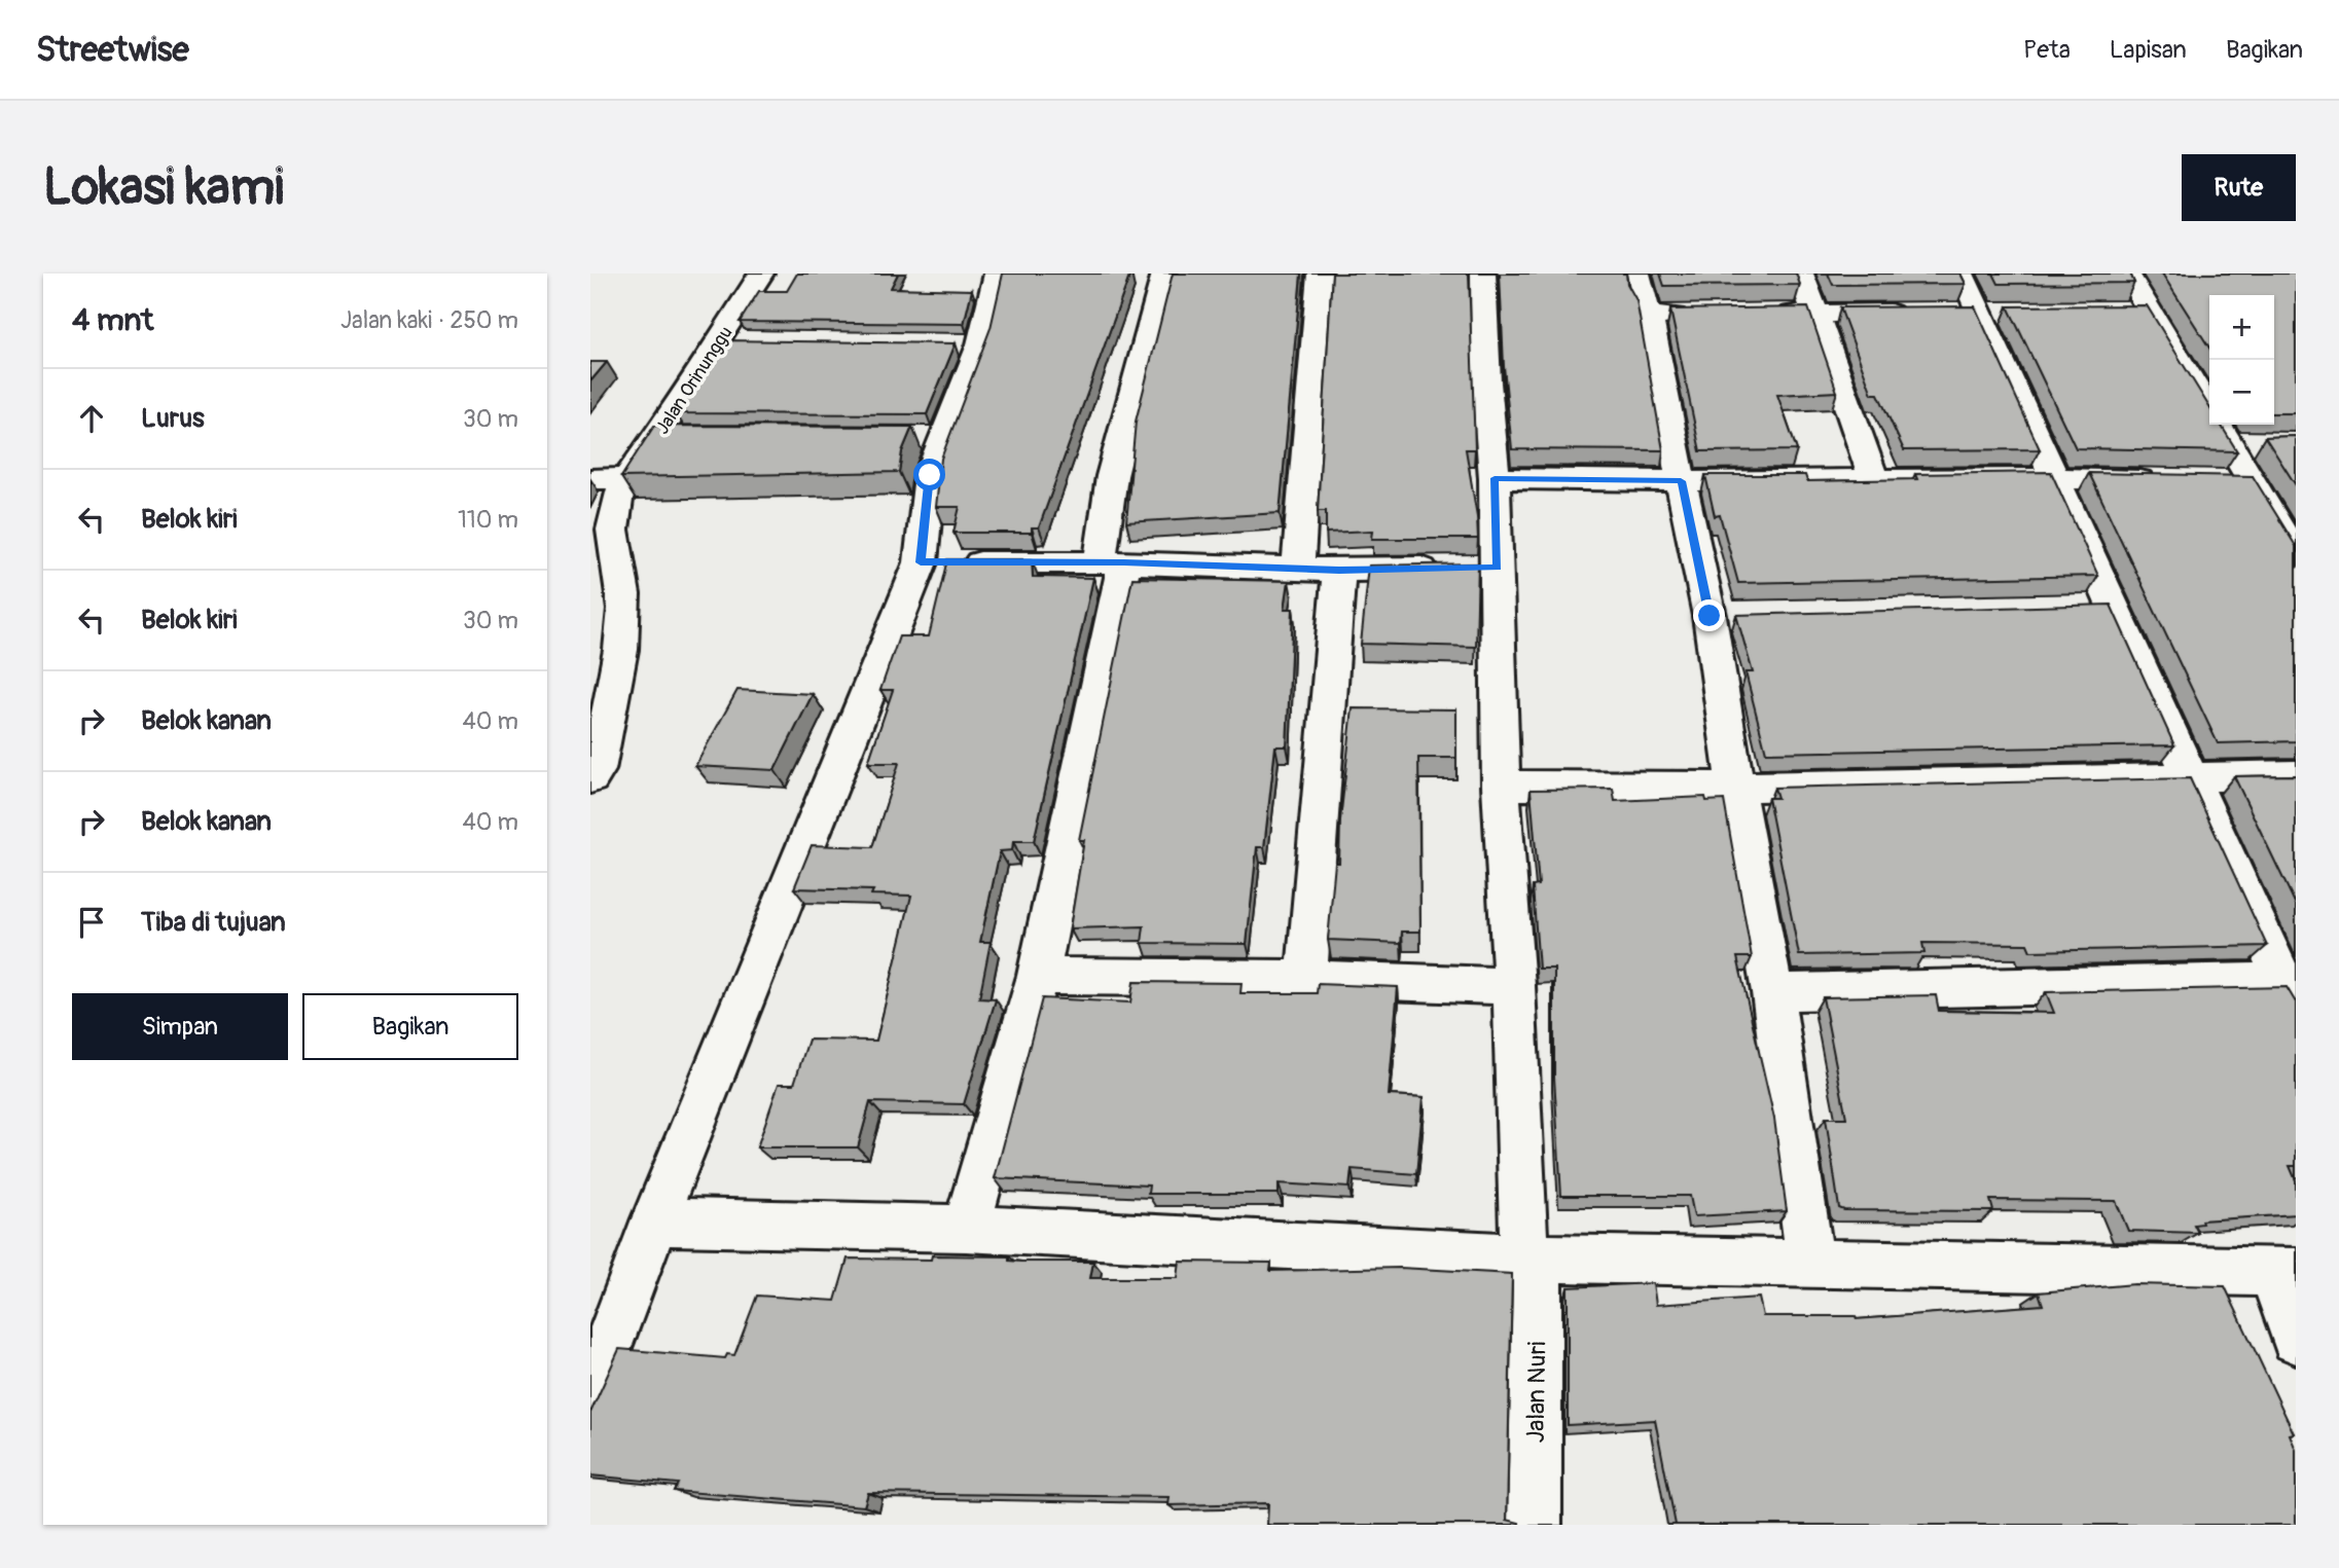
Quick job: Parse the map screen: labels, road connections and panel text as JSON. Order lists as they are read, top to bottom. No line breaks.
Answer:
{"streets":{"street":["Jalan Orinunggu","Jalan Nuri"]},"page":{"header":"Streetwise","nav":["Peta","Lapisan","Bagikan"],"buttons":["Rute",["Simpan","Bagikan"]],"title":"Lokasi kami","heading":["4 mnt","Jalan kaki · 250 m"],"map_buttons":["+","−"],"list":[["Lurus","30 m"],["Belok kiri","110 m"],["Belok kiri","30 m"],["Belok kanan","40 m"],["Belok kanan","40 m"],"Tiba di tujuan"]}}
